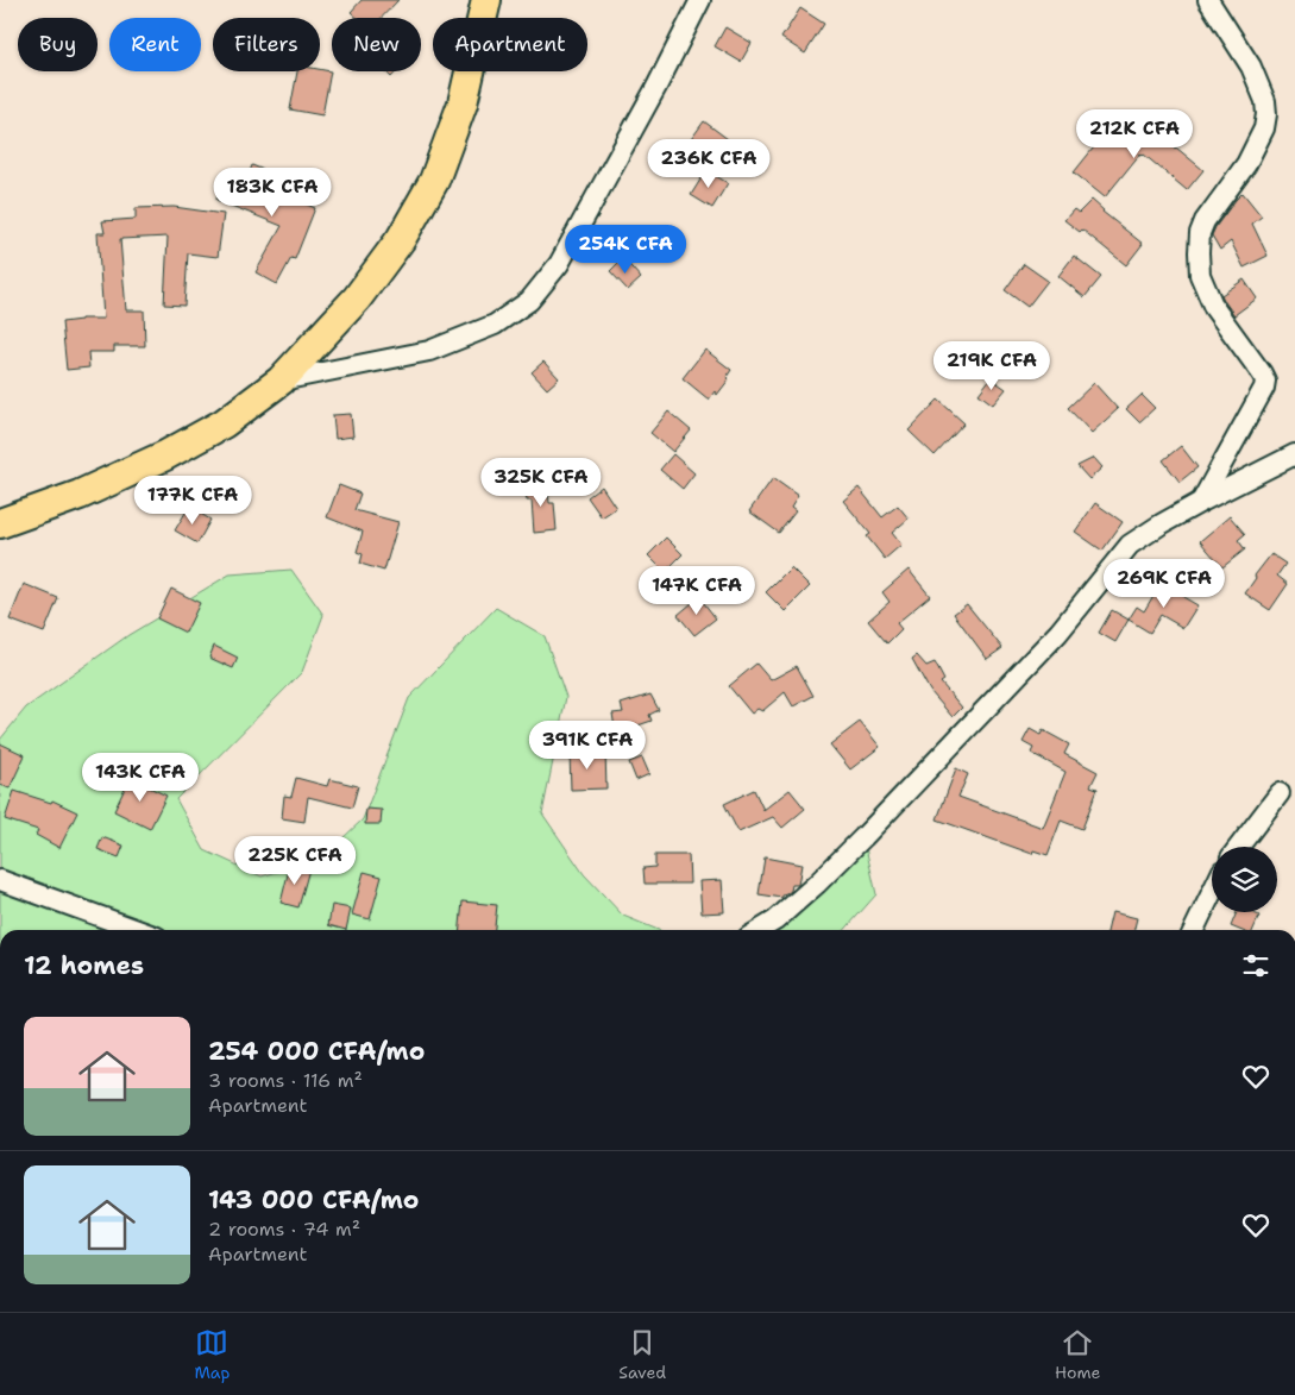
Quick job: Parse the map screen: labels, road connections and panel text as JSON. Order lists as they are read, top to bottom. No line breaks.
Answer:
{"page":{"chip":["Buy","Rent","Filters","New","Apartment"],"price":["212K CFA","236K CFA","183K CFA","254K CFA","219K CFA","325K CFA","177K CFA","269K CFA","147K CFA","391K CFA","143K CFA","225K CFA"],"heading":"12 homes","list":[{"name":"254 000 CFA/mo","note":"3 rooms · 116 m² · Apartment"},{"name":"143 000 CFA/mo","note":"2 rooms · 74 m² · Apartment"}],"tabs":["Map","Saved","Home"]}}
